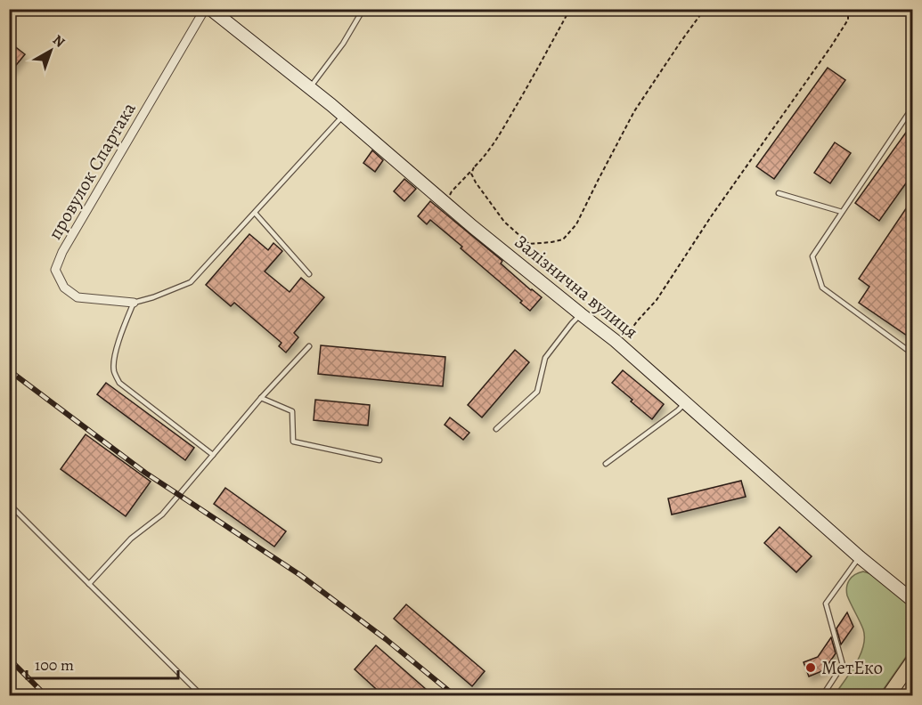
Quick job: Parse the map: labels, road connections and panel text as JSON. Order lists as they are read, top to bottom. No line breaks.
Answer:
{"streets":{"street":["провулок Спартака","Залізнична вулиця"]},"places":["МетЕко"],"scale_bar":"100 m","north":"top right"}
